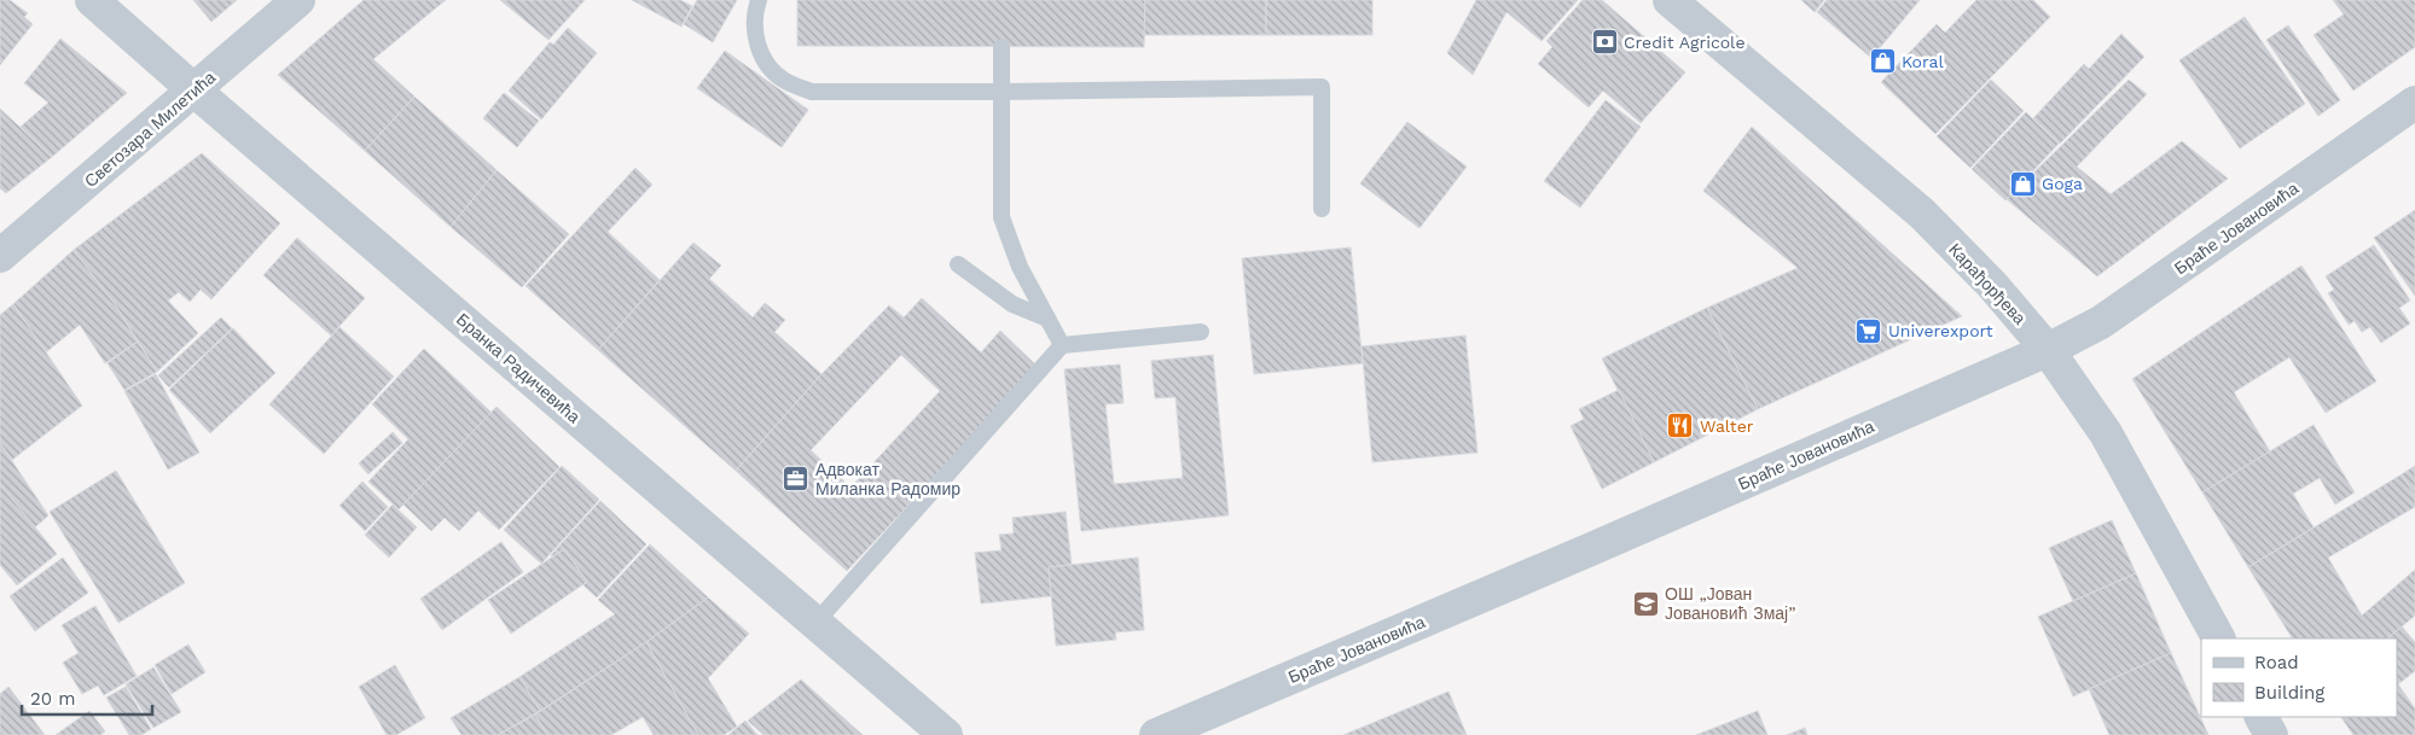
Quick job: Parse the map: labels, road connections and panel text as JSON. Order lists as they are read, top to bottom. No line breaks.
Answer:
{"streets":{"street":["Светозара Милетића","Браће Јовановића","Карађорђева","Бранка Радичевића"]},"crossings":[["Светозара Милетића","Бранка Радичевића"],["Браће Јовановића","Карађорђева"]],"places":{"bank":["Credit Agricole"],"shop":["Koral","Goga"],"supermarket":["Univerexport"],"restaurant":["Walter"],"office":["Адвокат Миланка Радомир"],"school or university":["ОШ „Јован Јовановић Змај”"]},"legend":["Road","Building"],"scale_bar":"20 m"}
